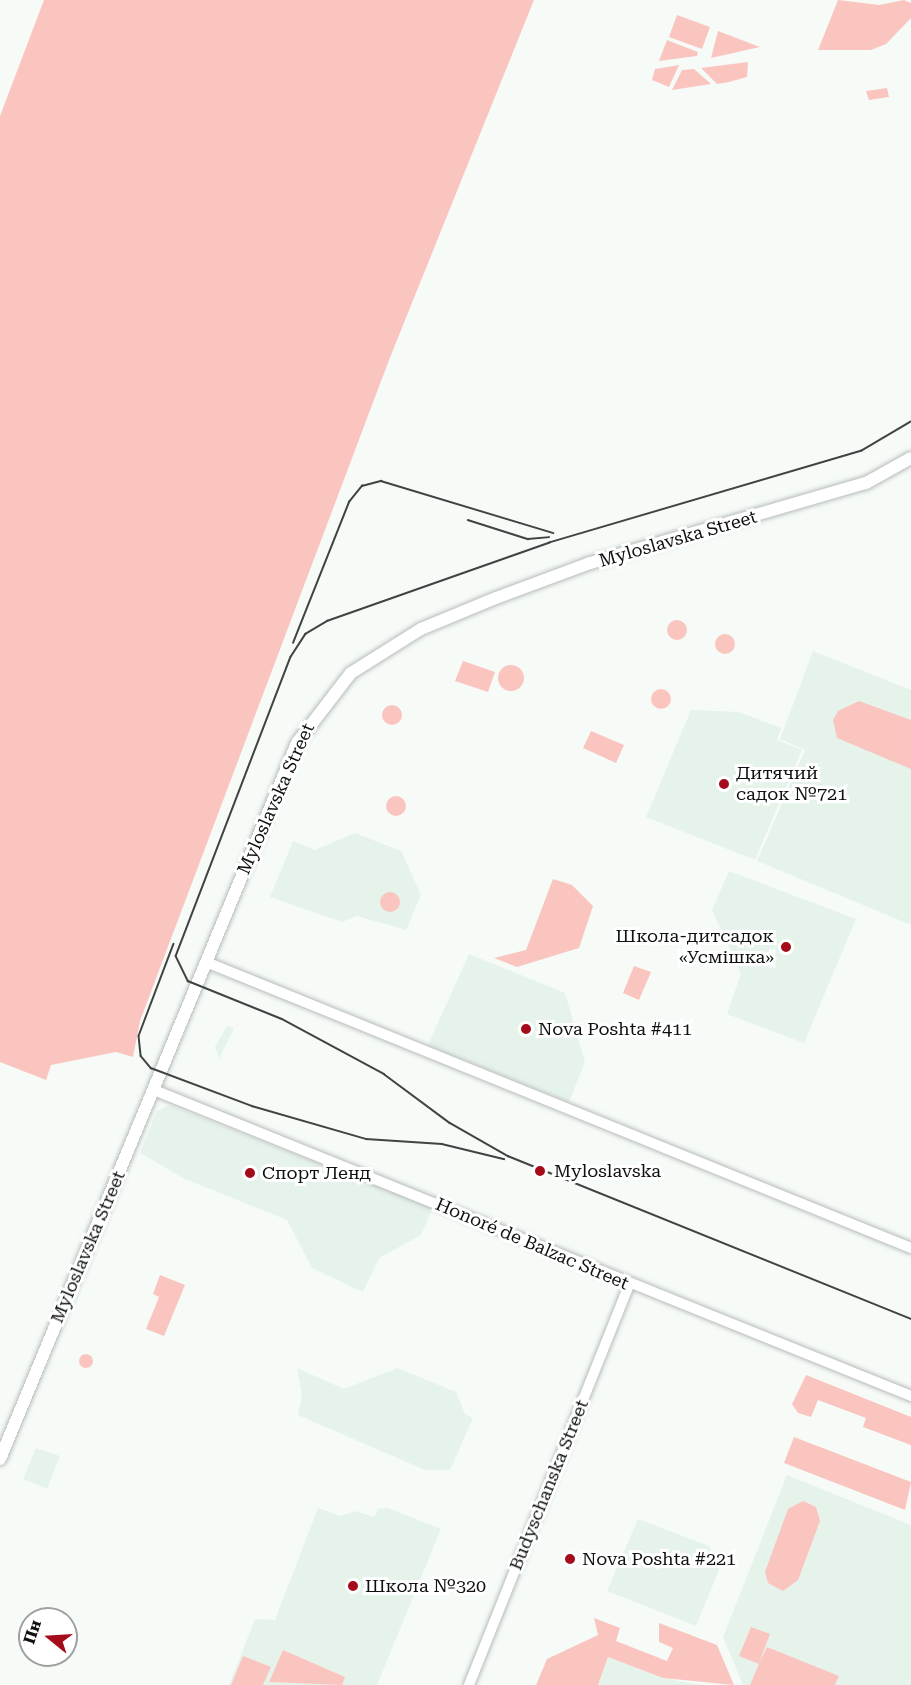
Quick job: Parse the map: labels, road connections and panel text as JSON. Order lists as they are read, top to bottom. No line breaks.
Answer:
{"streets":{"main road":["Myloslavska Street"],"street":["Honoré de Balzac Street","Budyschanska Street"]},"crossings":[["Myloslavska Street","Honoré de Balzac Street"],["Honoré de Balzac Street","Budyschanska Street"]],"places":["Дитячий садок №721","Школа-дитсадок «Усмішка»","Nova Poshta #411","Myloslavska","Спорт Ленд","Nova Poshta #221","Школа №320"],"north":"left"}
